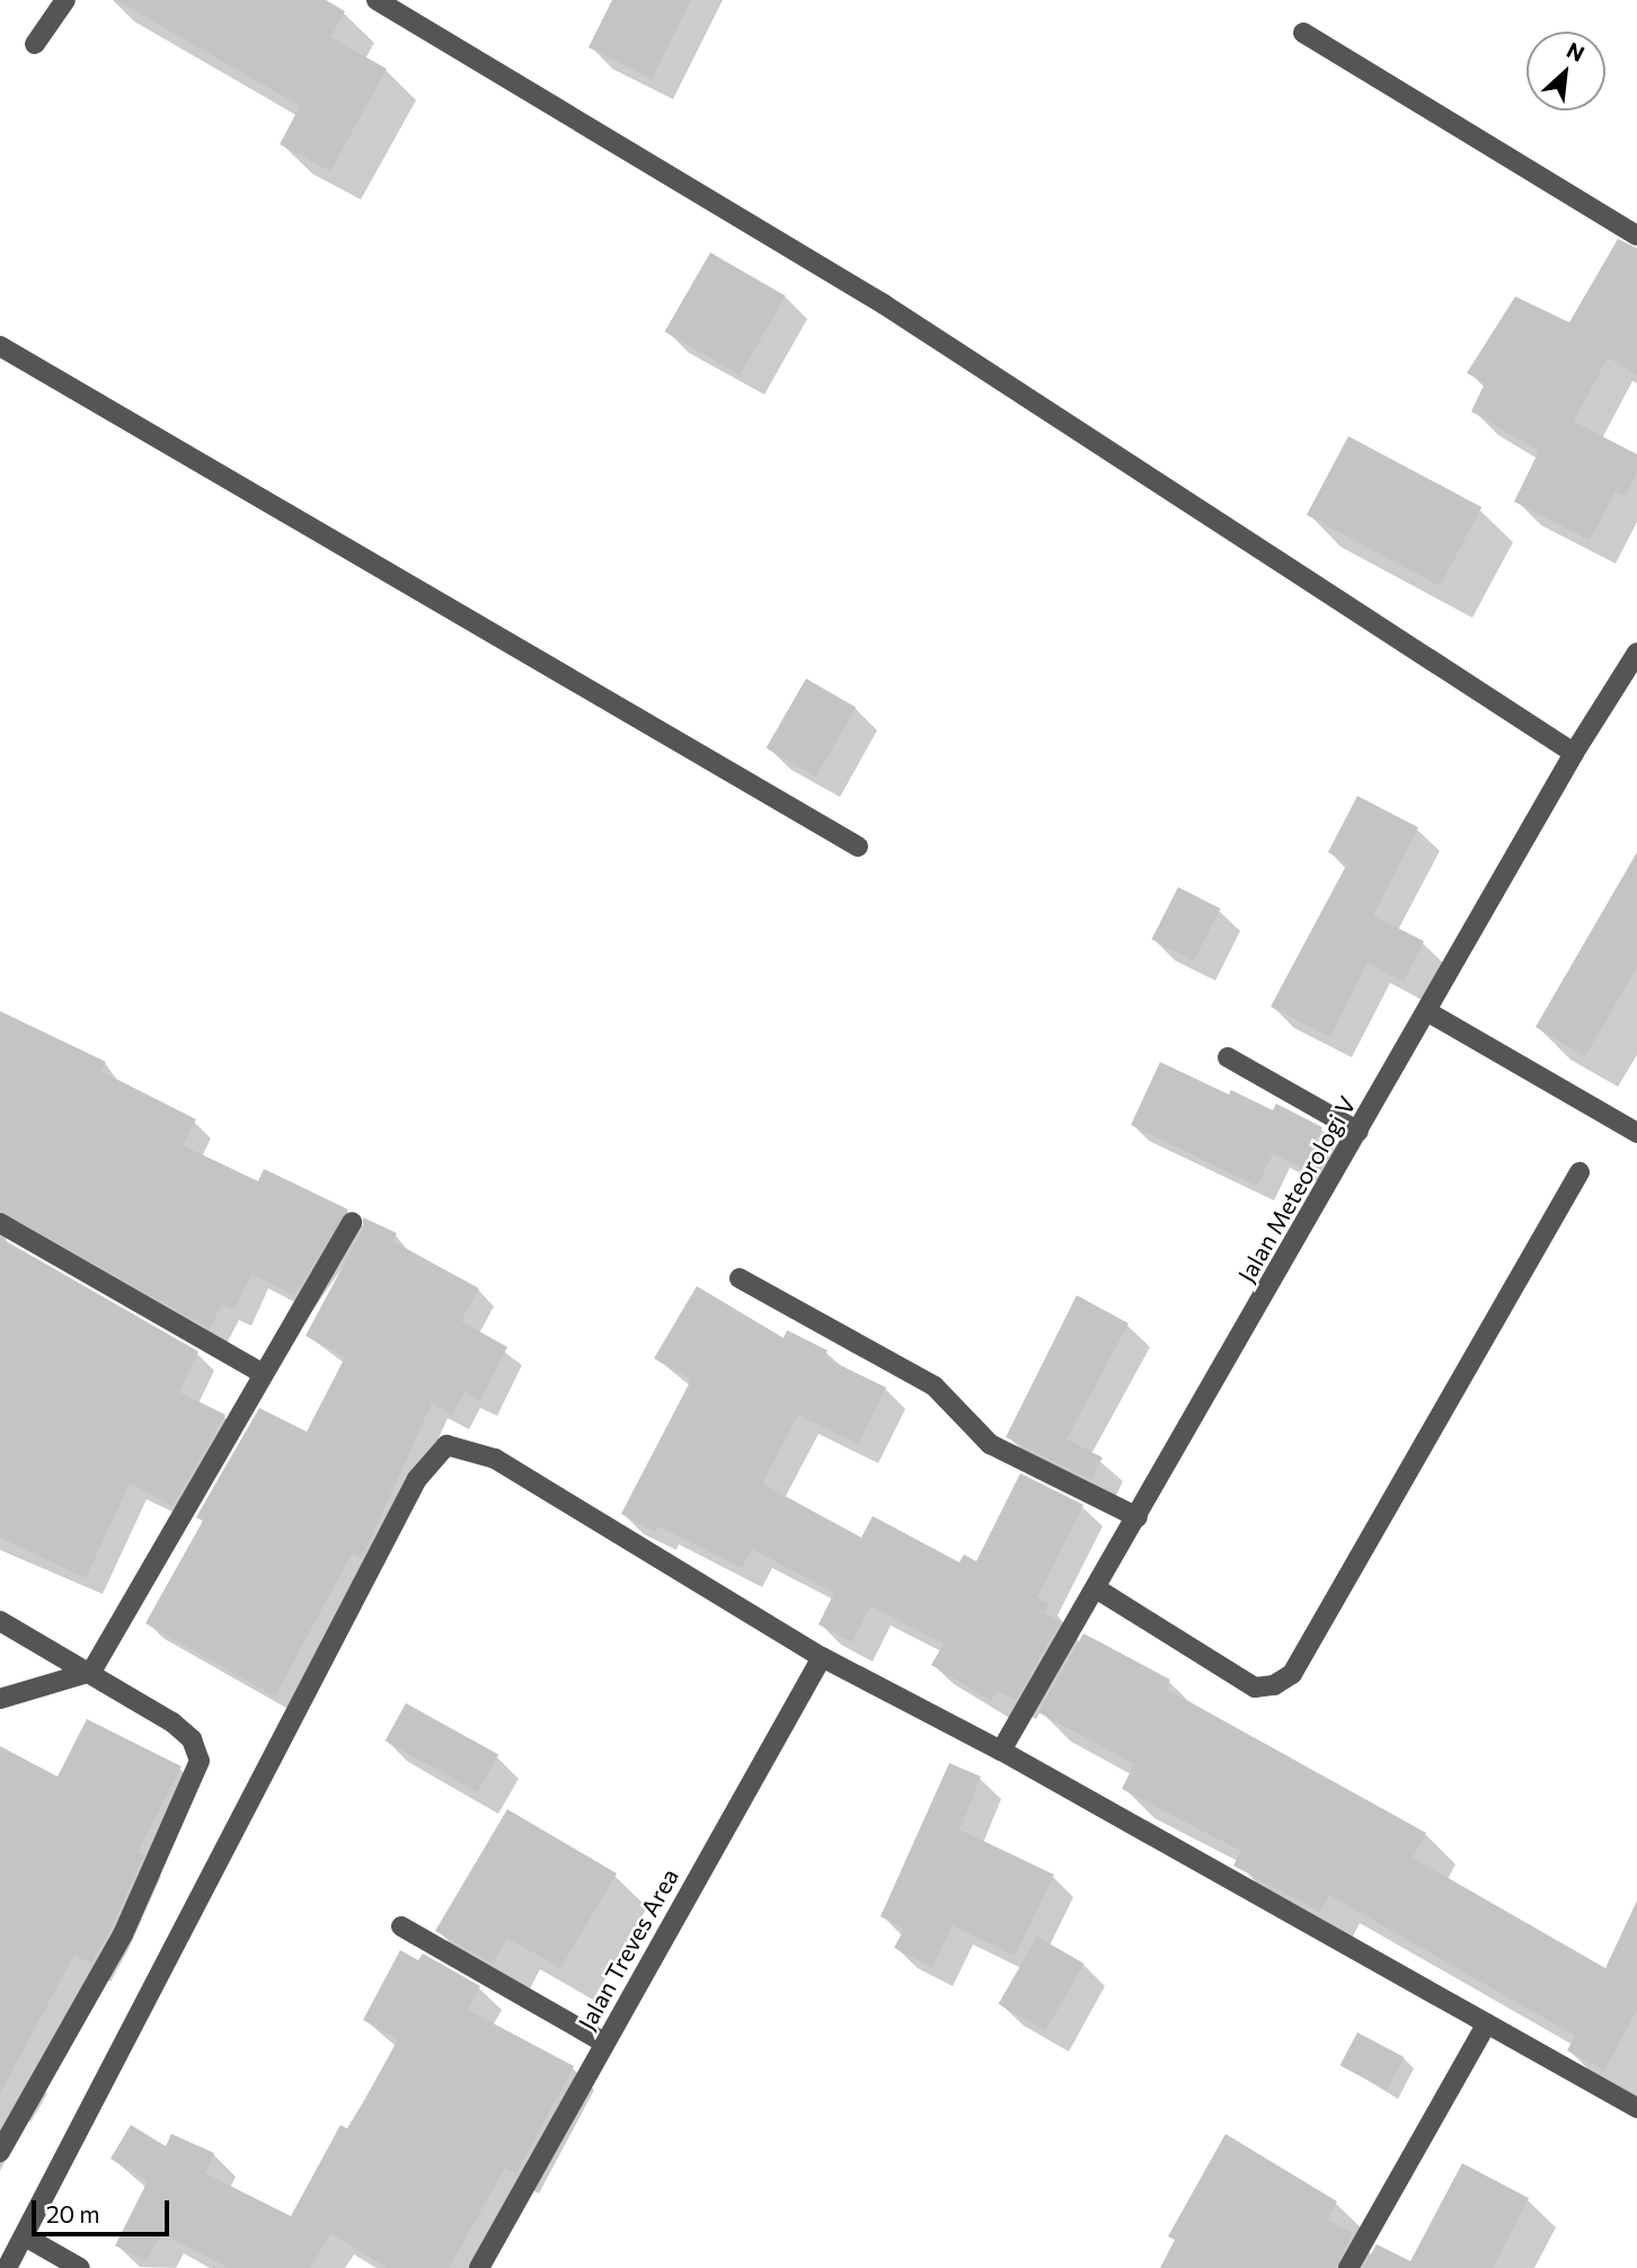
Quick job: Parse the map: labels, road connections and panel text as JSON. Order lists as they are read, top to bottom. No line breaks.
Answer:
{"streets":{"street":["Jalan Meteorologi V","Jalan Treves Area"]},"scale_bar":"20 m","north":"top right"}
